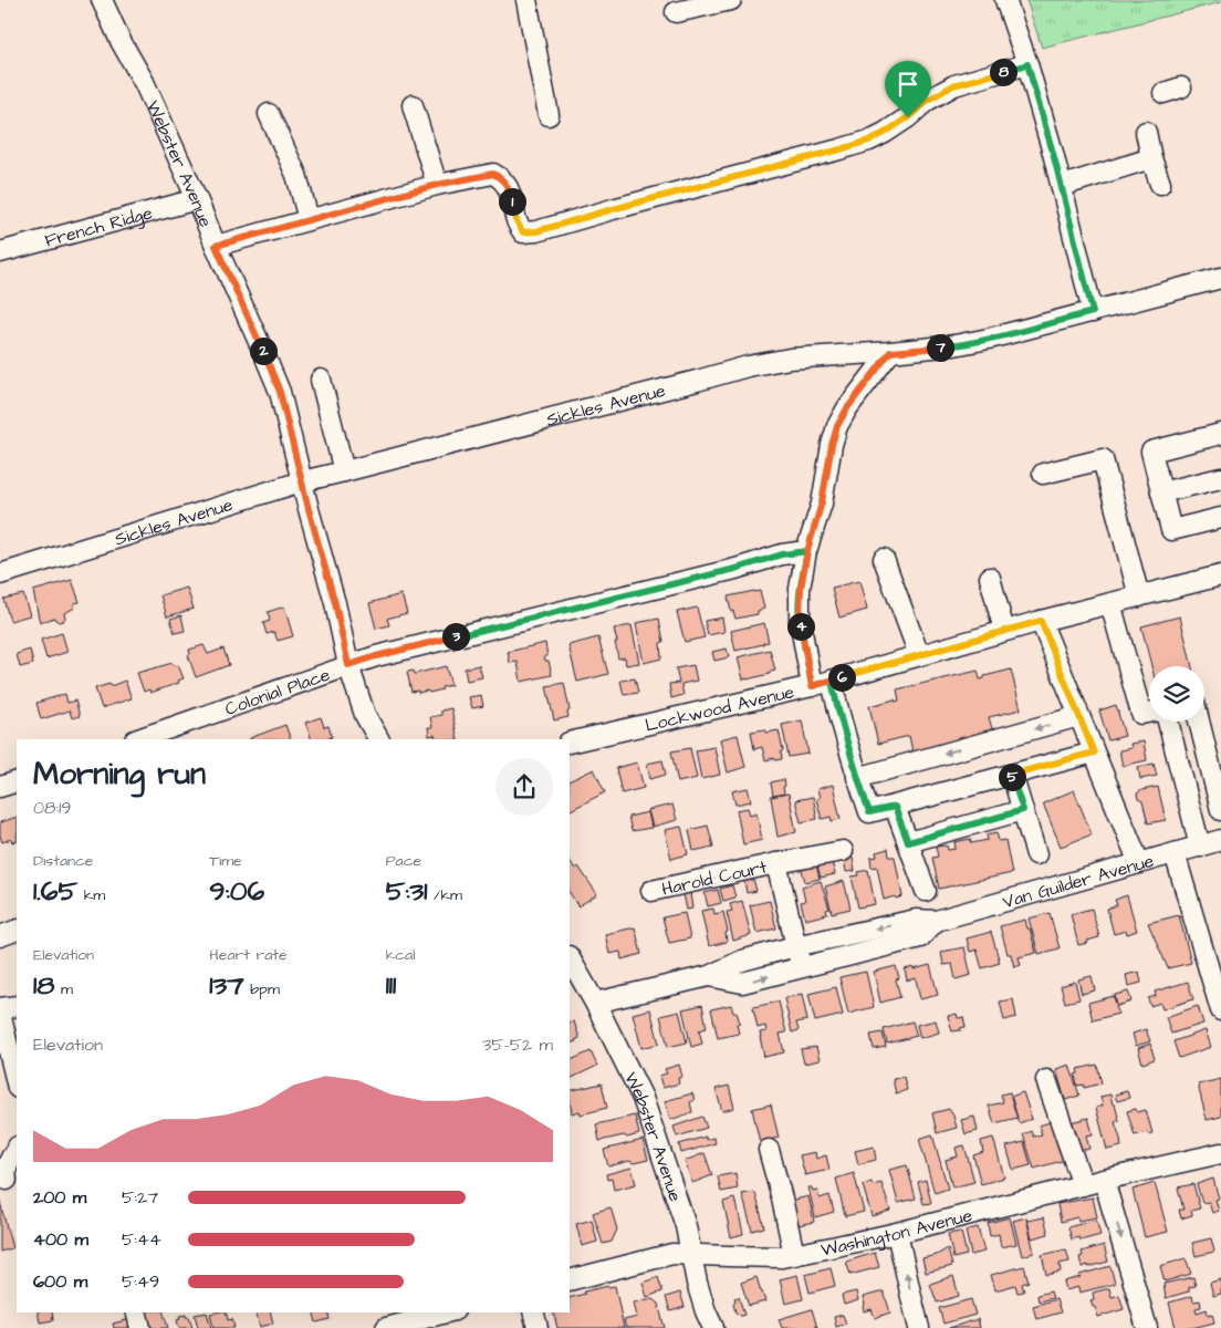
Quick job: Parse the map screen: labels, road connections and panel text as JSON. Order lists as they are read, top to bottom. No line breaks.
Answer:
{"streets":{"street":["Webster Avenue","French Ridge","Sickles Avenue","Colonial Place","Lockwood Avenue","Harold Court","Van Guilder Avenue","Washington Avenue"]},"crossings":[["Webster Avenue","French Ridge"],["Webster Avenue","Sickles Avenue"],["Webster Avenue","Colonial Place"],["Webster Avenue","Van Guilder Avenue"],["Webster Avenue","Washington Avenue"],["Harold Court","Van Guilder Avenue"]],"page":{"pins":["8","1","7","2","4","3","6","5"],"heading":["Morning run","08:19"],"stats":[["Distance","1.65 km"],["Time","9:06"],["Pace","5:31 /km"],["Elevation","18 m"],["Heart rate","137 bpm"],["kcal","111"]],"chart":["Elevation","35–52 m"],"list":[{"name":"200 m","note":"5:27"},{"name":"400 m","note":"5:44"},{"name":"600 m","note":"5:49"}]}}
